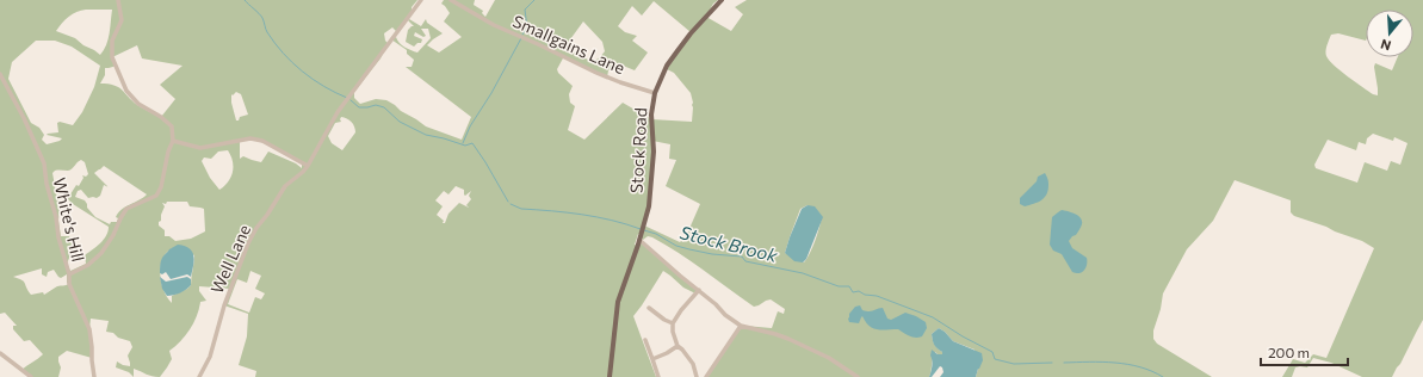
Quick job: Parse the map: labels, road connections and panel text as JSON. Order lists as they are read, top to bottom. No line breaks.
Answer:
{"streets":{"main road":["Stock Road"],"street":["Smallgains Lane","White's Hill","Well Lane"]},"crossings":[["Smallgains Lane","Stock Road"]],"water":["Stock Brook"],"scale_bar":"200 m","north":"bottom"}
